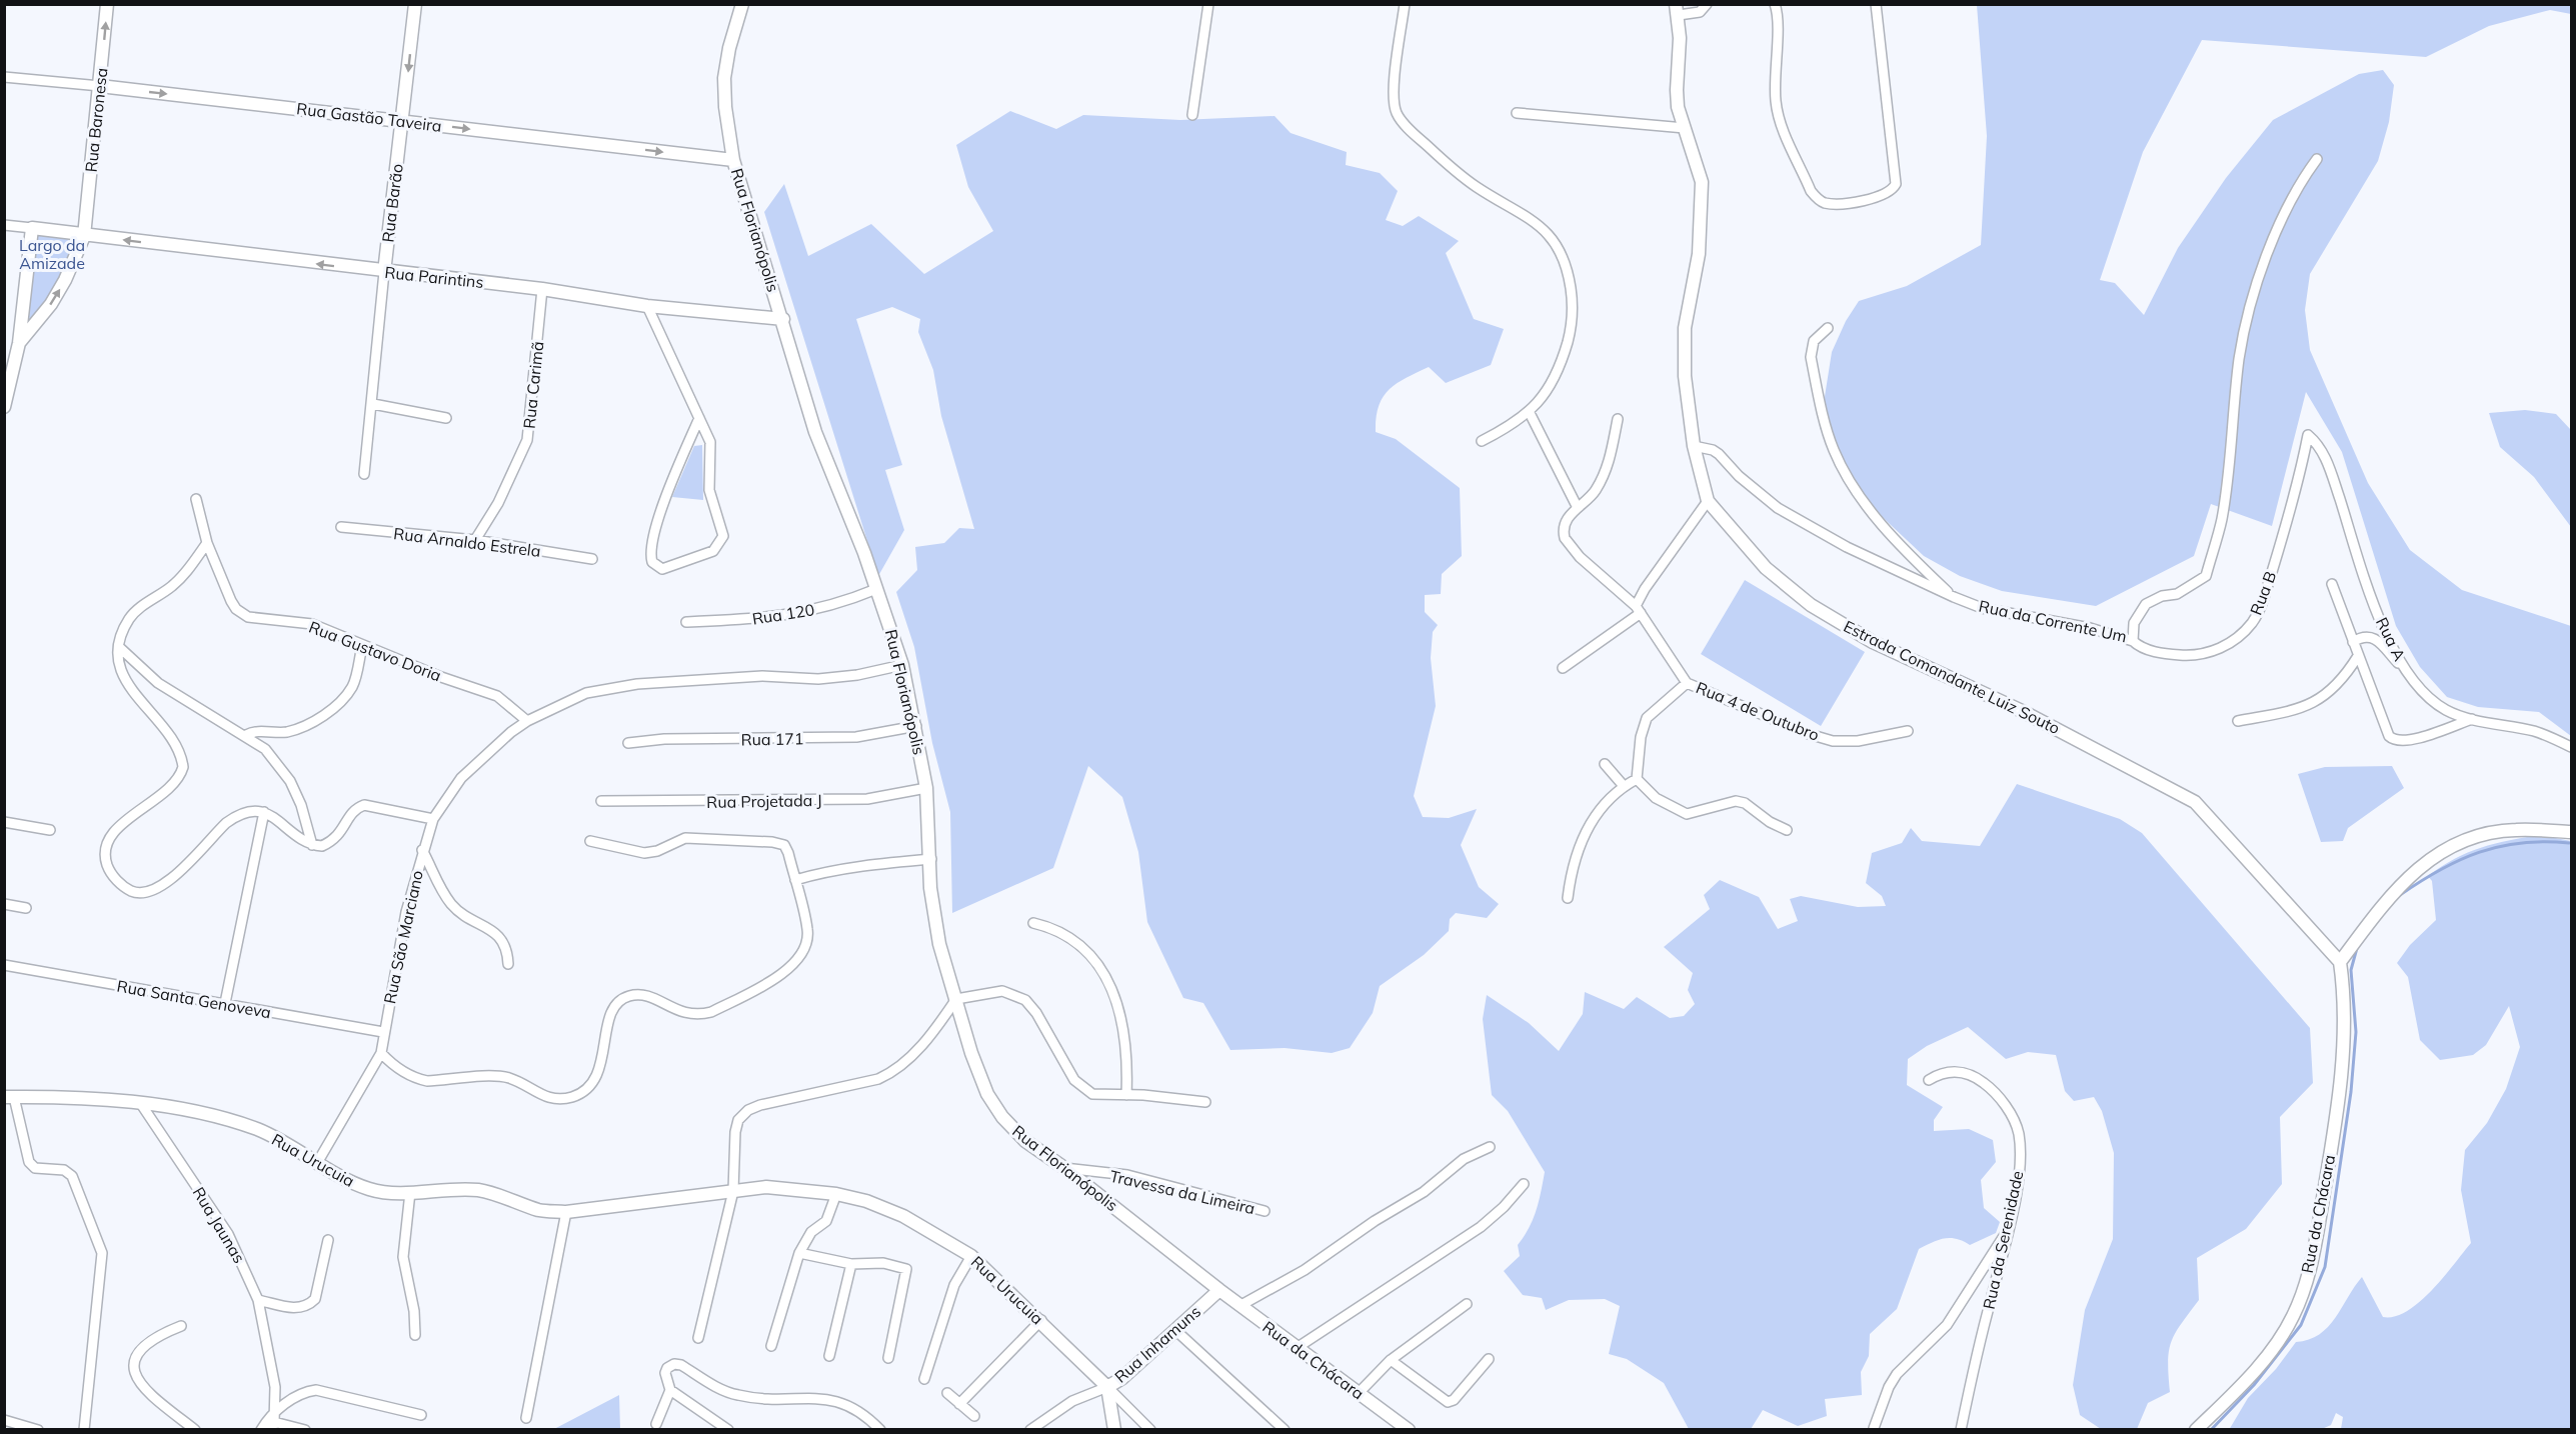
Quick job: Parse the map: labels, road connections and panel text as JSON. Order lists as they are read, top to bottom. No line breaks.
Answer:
{"streets":{"street":["Rua Gastão Taveira","Rua Baronesa","Rua Barão","Rua Florianópolis","Rua Parintins","Rua Carimã","Rua Arnaldo Estrela","Rua B","Rua 120","Rua da Corrente Um","Rua A","Rua Gustavo Doria","Estrada Comandante Luiz Souto","Rua 4 de Outubro","Rua 171","Rua Projetada J","Rua São Marciano","Rua Santa Genoveva","Rua Urucuia","Travessa da Limeira","Rua da Chácara","Rua Jaunas","Rua da Serenidade","Rua Inhamuns"]},"crossings":[["Rua Gastão Taveira","Rua Baronesa"],["Rua Gastão Taveira","Rua Barão"],["Rua Gastão Taveira","Rua Florianópolis"],["Rua Baronesa","Rua Parintins"],["Rua Barão","Rua Parintins"],["Rua Florianópolis","Rua Parintins"],["Rua Florianópolis","Rua 120"],["Rua Florianópolis","Rua 171"],["Rua Florianópolis","Rua Projetada J"],["Rua Florianópolis","Rua São Marciano"],["Rua Florianópolis","Travessa da Limeira"],["Rua Florianópolis","Rua da Chácara"],["Rua Florianópolis","Rua Inhamuns"],["Rua Parintins","Rua Carimã"],["Rua Carimã","Rua Arnaldo Estrela"],["Rua B","Rua da Corrente Um"],["Rua B","Rua A"],["Rua da Corrente Um","Estrada Comandante Luiz Souto"],["Rua Gustavo Doria","Rua São Marciano"],["Estrada Comandante Luiz Souto","Rua da Chácara"],["Rua São Marciano","Rua Santa Genoveva"],["Rua São Marciano","Rua Urucuia"],["Rua Urucuia","Rua Jaunas"],["Rua Urucuia","Rua Inhamuns"],["Rua da Chácara","Rua Inhamuns"]],"one_way":["Rua Gastão Taveira","Rua Parintins"],"parks":["Largo da Amizade"]}
